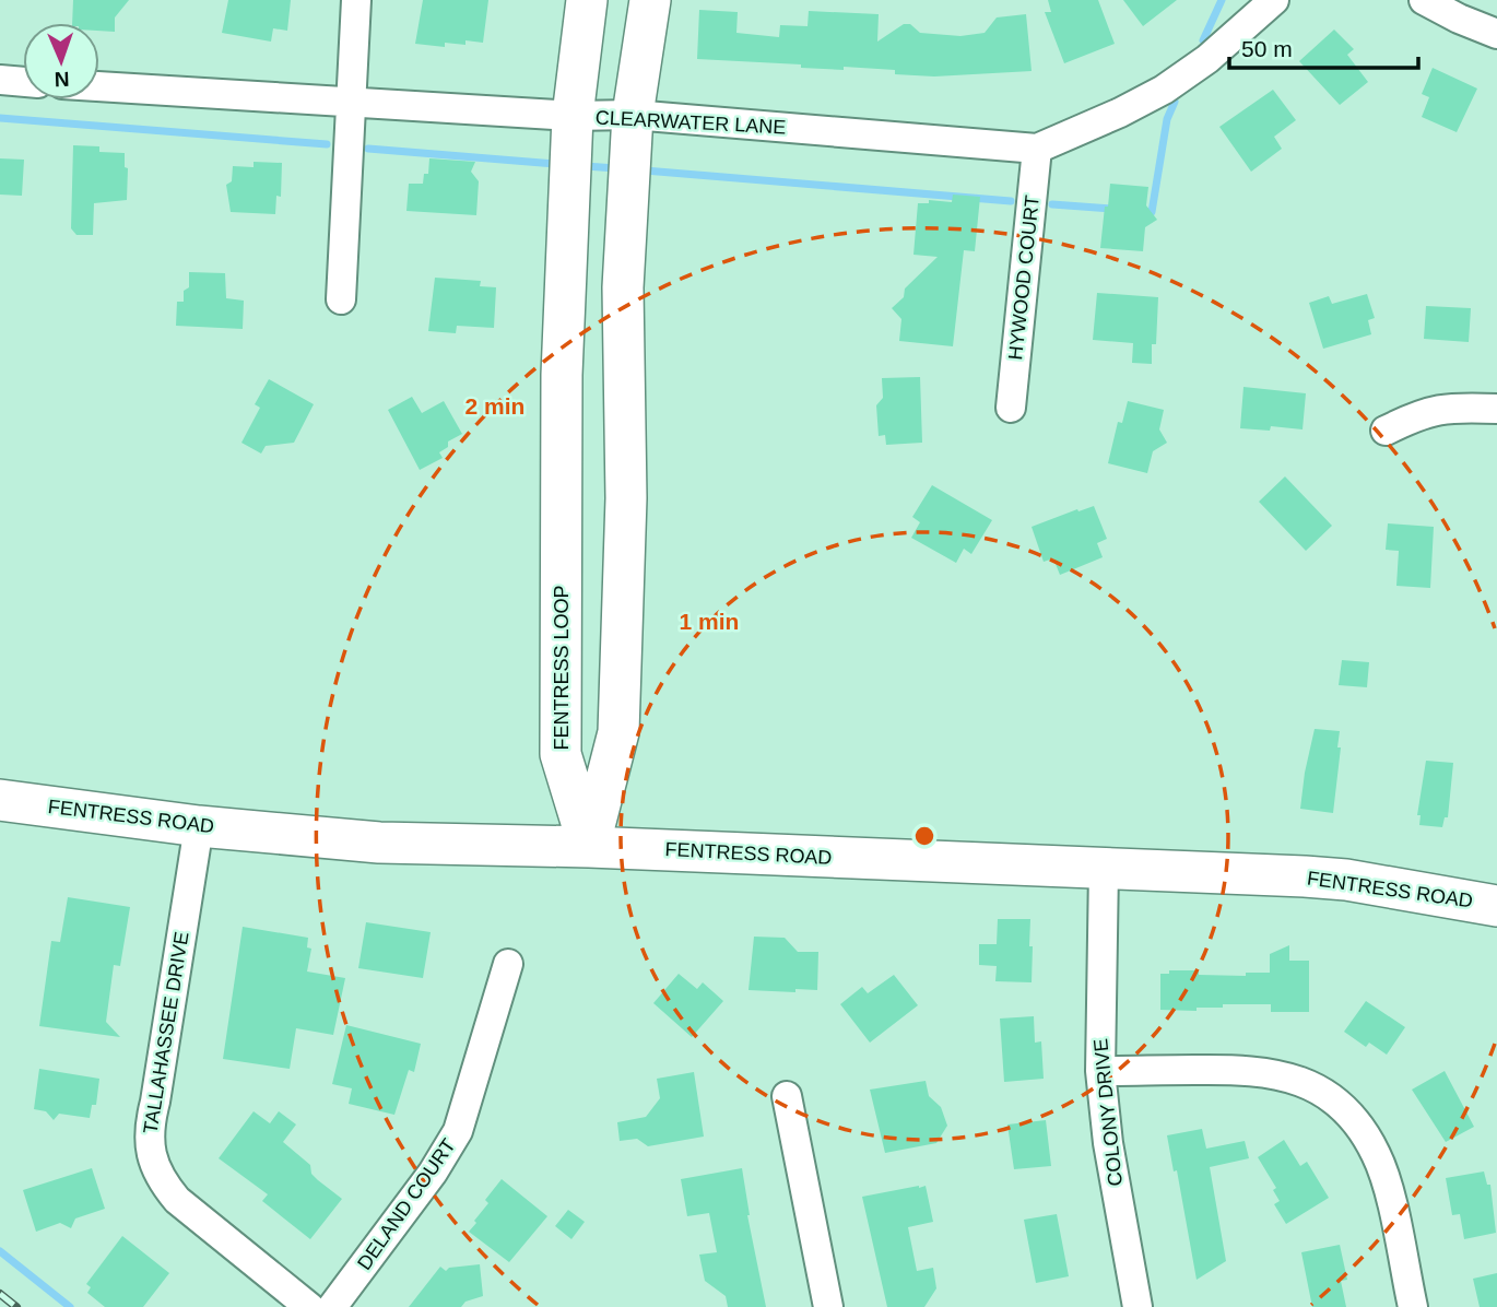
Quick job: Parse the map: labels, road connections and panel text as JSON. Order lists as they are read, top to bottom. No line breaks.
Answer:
{"streets":{"street":["CLEARWATER LANE","HYWOOD COURT","FENTRESS LOOP","FENTRESS ROAD","TALLAHASSEE DRIVE","COLONY DRIVE","DELAND COURT"]},"crossings":[["CLEARWATER LANE","HYWOOD COURT"],["CLEARWATER LANE","FENTRESS LOOP"],["FENTRESS LOOP","FENTRESS ROAD"],["FENTRESS ROAD","TALLAHASSEE DRIVE"],["FENTRESS ROAD","COLONY DRIVE"]],"scale_bar":"50 m","north":"bottom","rings":["2 min","1 min"]}
